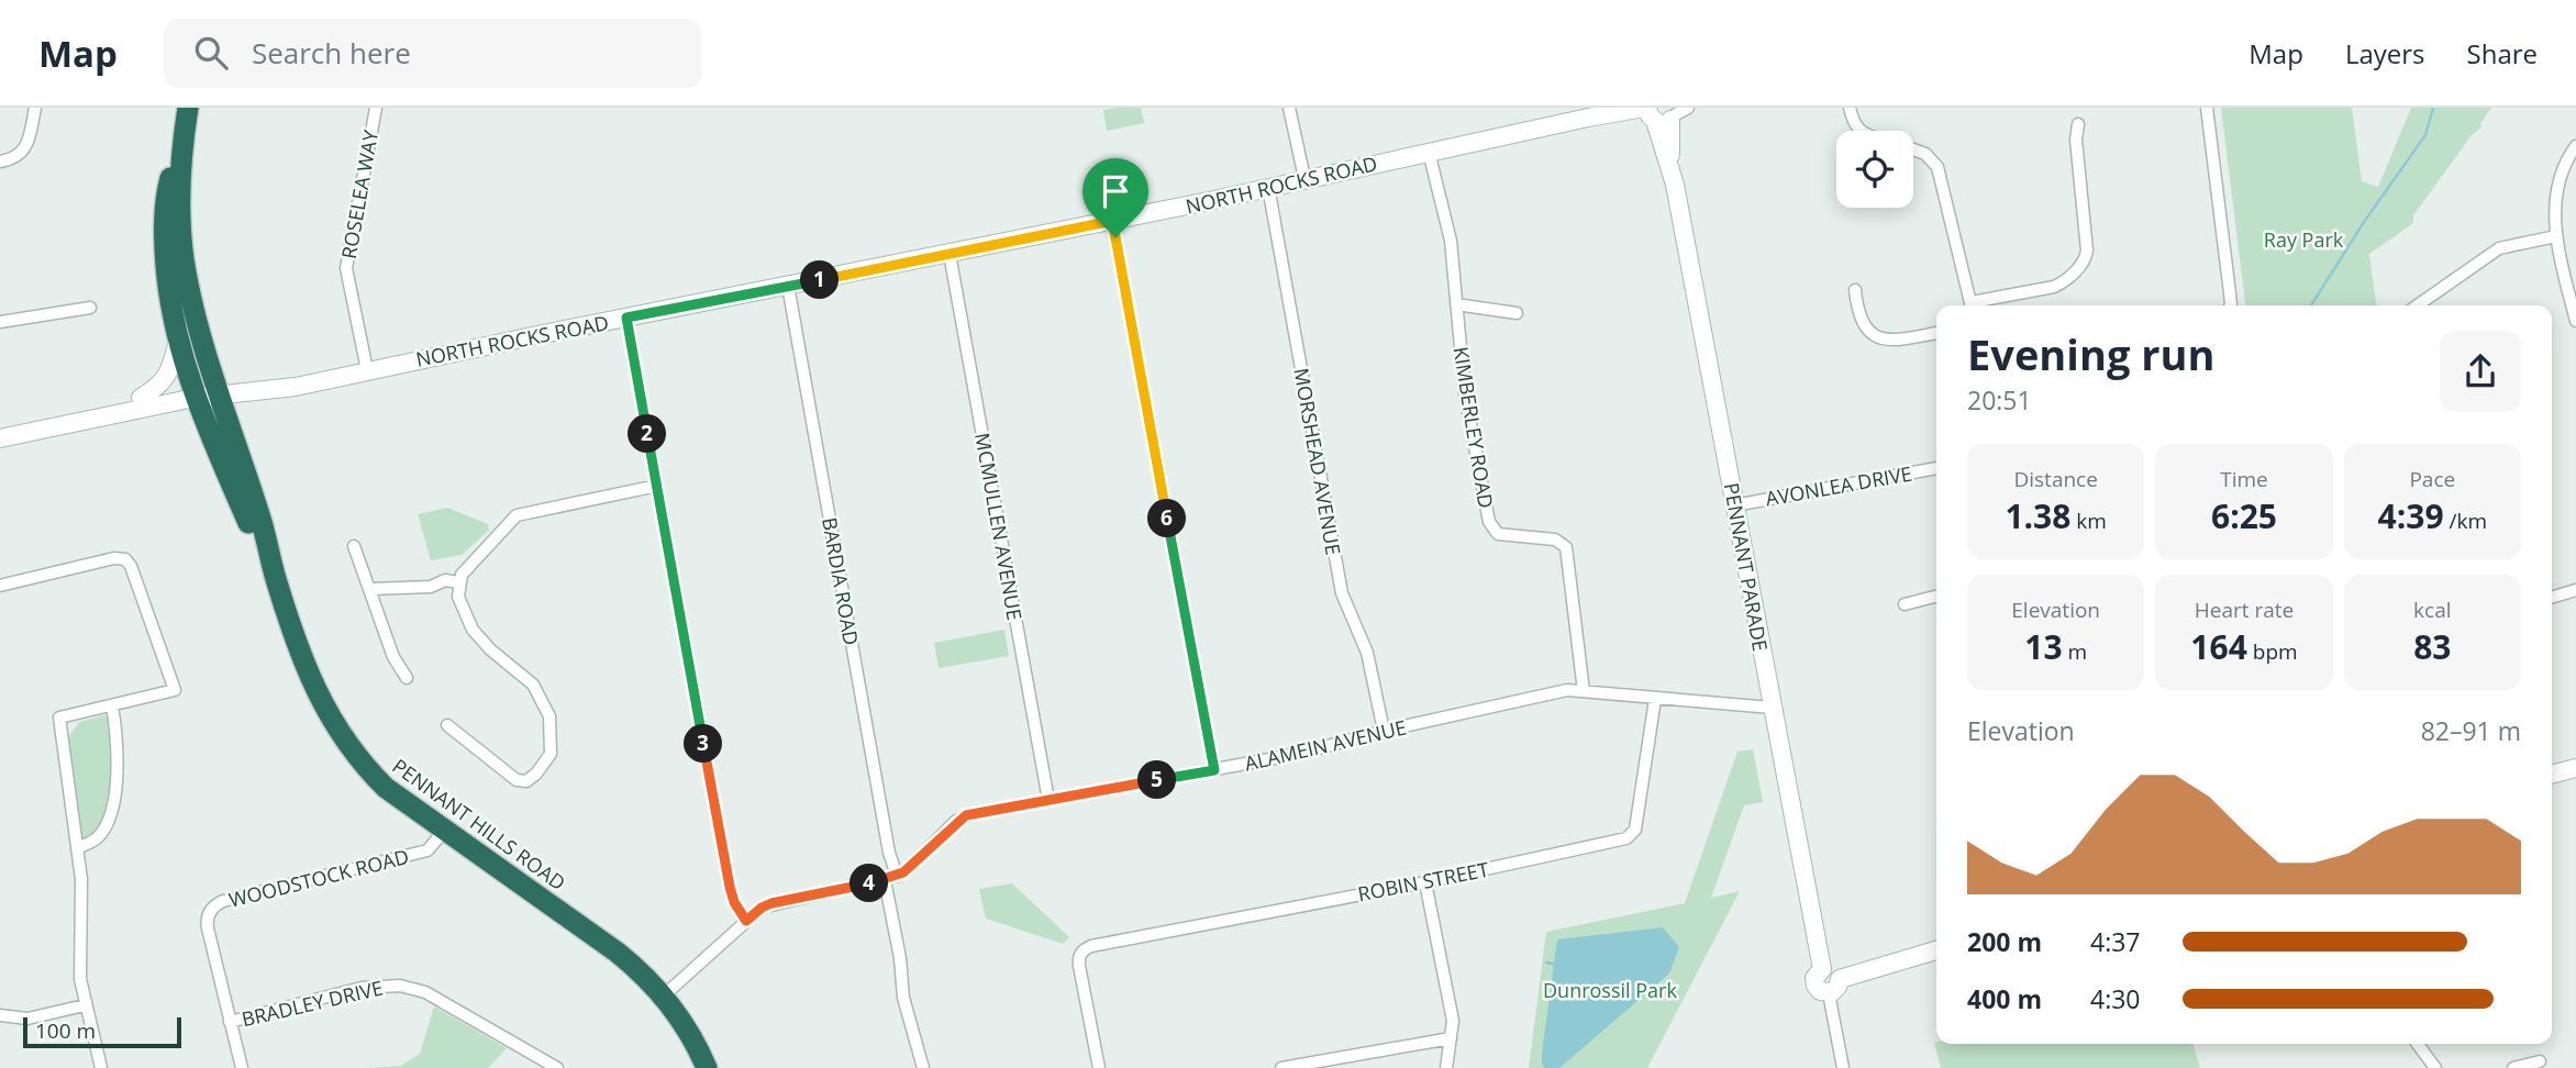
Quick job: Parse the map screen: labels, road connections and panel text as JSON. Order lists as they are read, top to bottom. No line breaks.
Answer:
{"streets":{"highway":["PENNANT HILLS ROAD"],"street":["NORTH ROCKS ROAD","ROSELEA WAY","KIMBERLEY ROAD","MORSHEAD AVENUE","AVONLEA DRIVE","MCMULLEN AVENUE","PENNANT PARADE","BARDIA ROAD","ALAMEIN AVENUE","WOODSTOCK ROAD","ROBIN STREET","BRADLEY DRIVE"]},"crossings":[["NORTH ROCKS ROAD","ROSELEA WAY"],["NORTH ROCKS ROAD","KIMBERLEY ROAD"],["NORTH ROCKS ROAD","MORSHEAD AVENUE"],["NORTH ROCKS ROAD","MCMULLEN AVENUE"],["NORTH ROCKS ROAD","PENNANT PARADE"],["NORTH ROCKS ROAD","BARDIA ROAD"],["NORTH ROCKS ROAD","PENNANT HILLS ROAD"],["KIMBERLEY ROAD","ALAMEIN AVENUE"],["MORSHEAD AVENUE","ALAMEIN AVENUE"],["AVONLEA DRIVE","PENNANT PARADE"],["MCMULLEN AVENUE","ALAMEIN AVENUE"],["PENNANT PARADE","ALAMEIN AVENUE"],["BARDIA ROAD","ALAMEIN AVENUE"],["ALAMEIN AVENUE","PENNANT HILLS ROAD"],["ALAMEIN AVENUE","ROBIN STREET"],["PENNANT HILLS ROAD","WOODSTOCK ROAD"],["WOODSTOCK ROAD","BRADLEY DRIVE"]],"parks":["Ray Park","Dunrossil Park"],"scale_bar":"100 m","page":{"header":"Map","search":"Search here","nav":["Map","Layers","Share"],"pins":["1","2","6","3","5","4"],"heading":["Evening run","20:51"],"stats":[["Distance","1.38 km"],["Time","6:25"],["Pace","4:39 /km"],["Elevation","13 m"],["Heart rate","164 bpm"],["kcal","83"]],"chart":["Elevation","82–91 m"],"list":[{"name":"200 m","note":"4:37"},{"name":"400 m","note":"4:30"}],"scale":"100 m"}}
